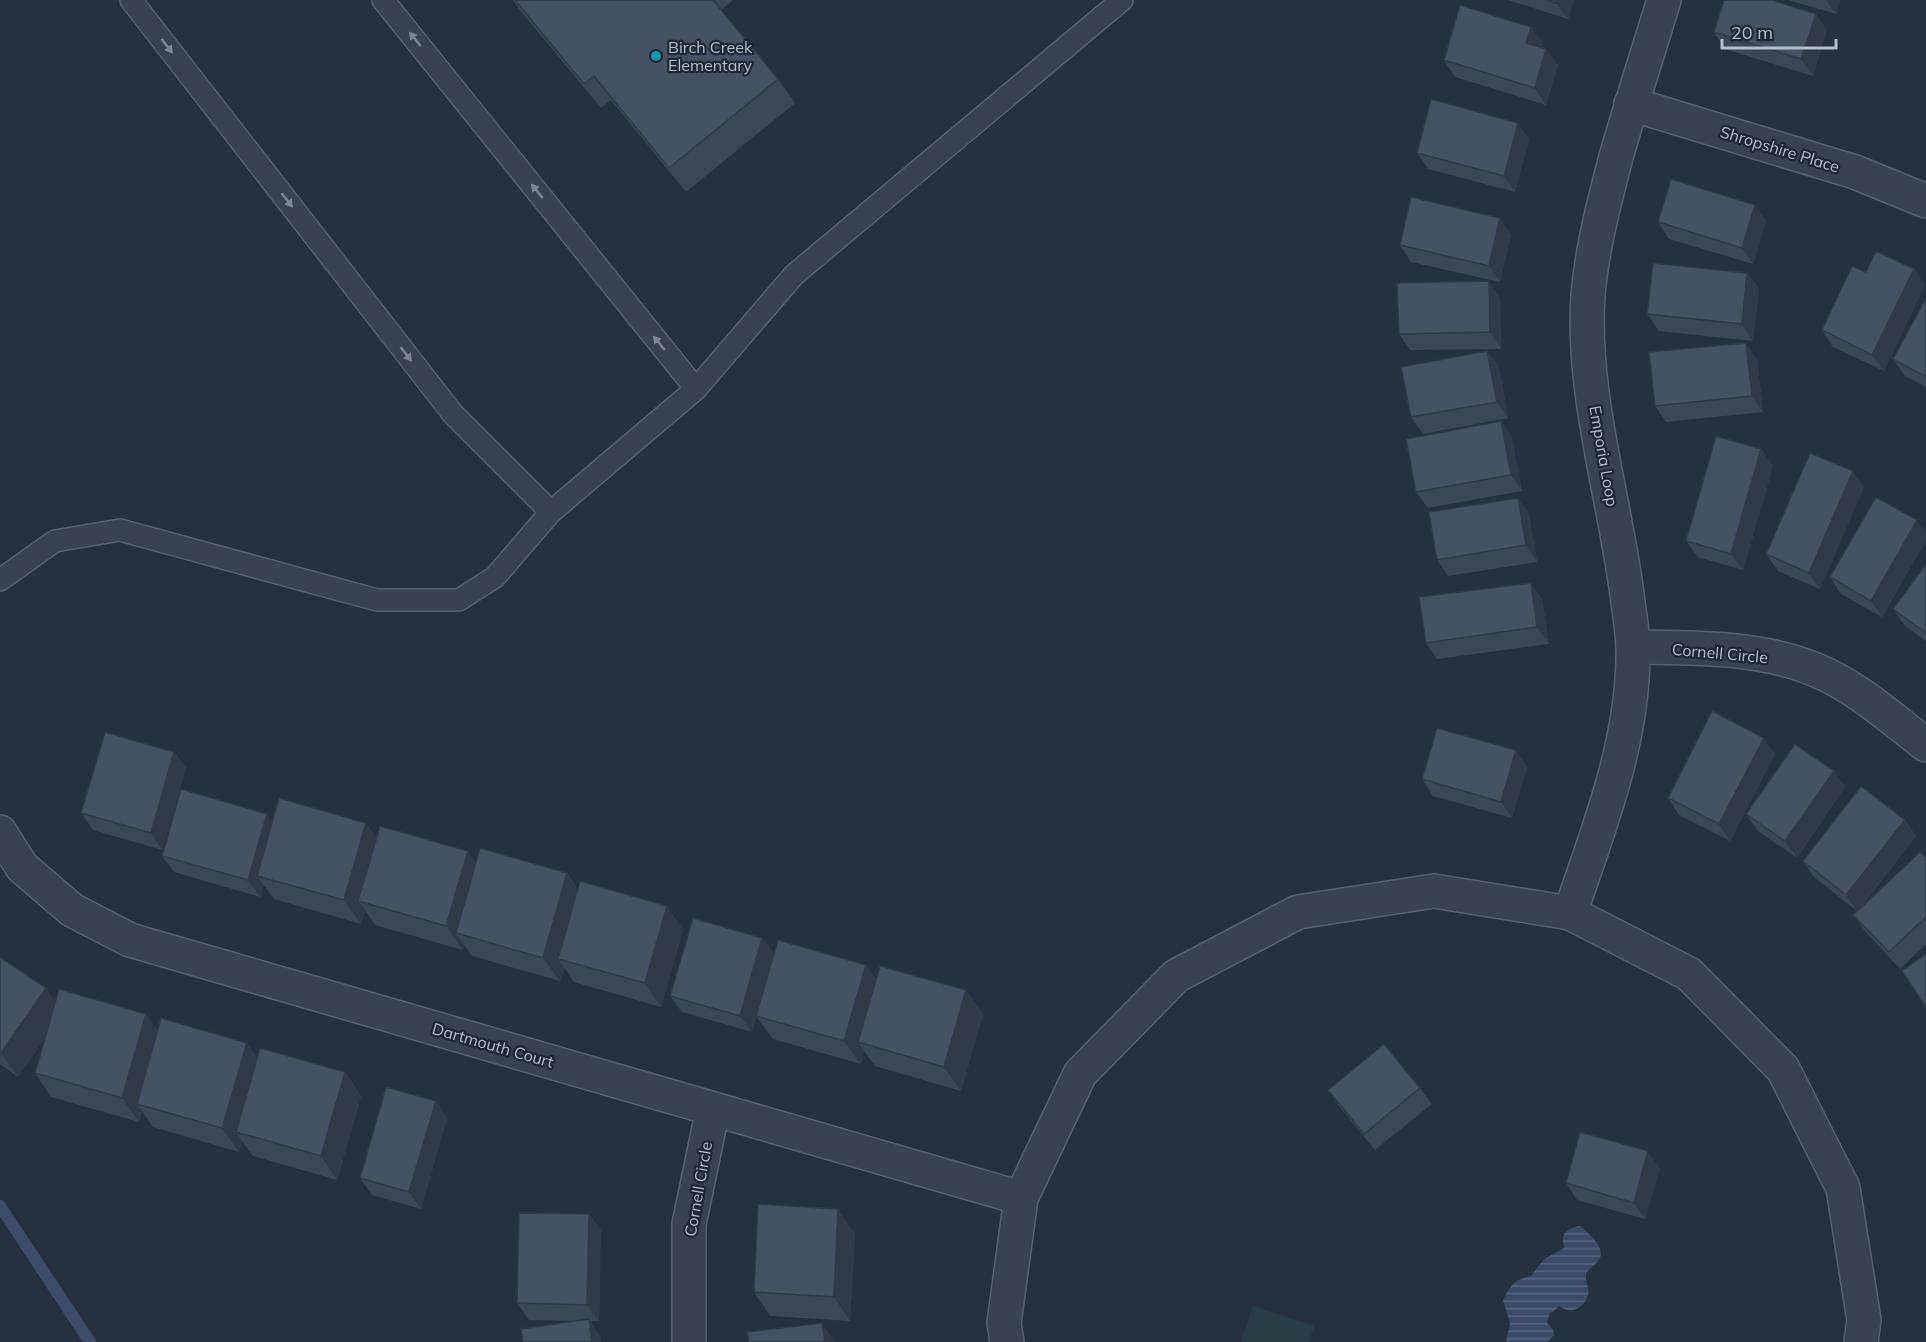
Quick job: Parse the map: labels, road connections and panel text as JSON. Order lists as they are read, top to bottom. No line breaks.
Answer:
{"streets":{"street":["Shropshire Place","Emporia Loop","Cornell Circle","Dartmouth Court"]},"crossings":[["Shropshire Place","Emporia Loop"],["Emporia Loop","Cornell Circle"],["Cornell Circle","Dartmouth Court"]],"places":["Birch Creek Elementary"],"scale_bar":"20 m"}
